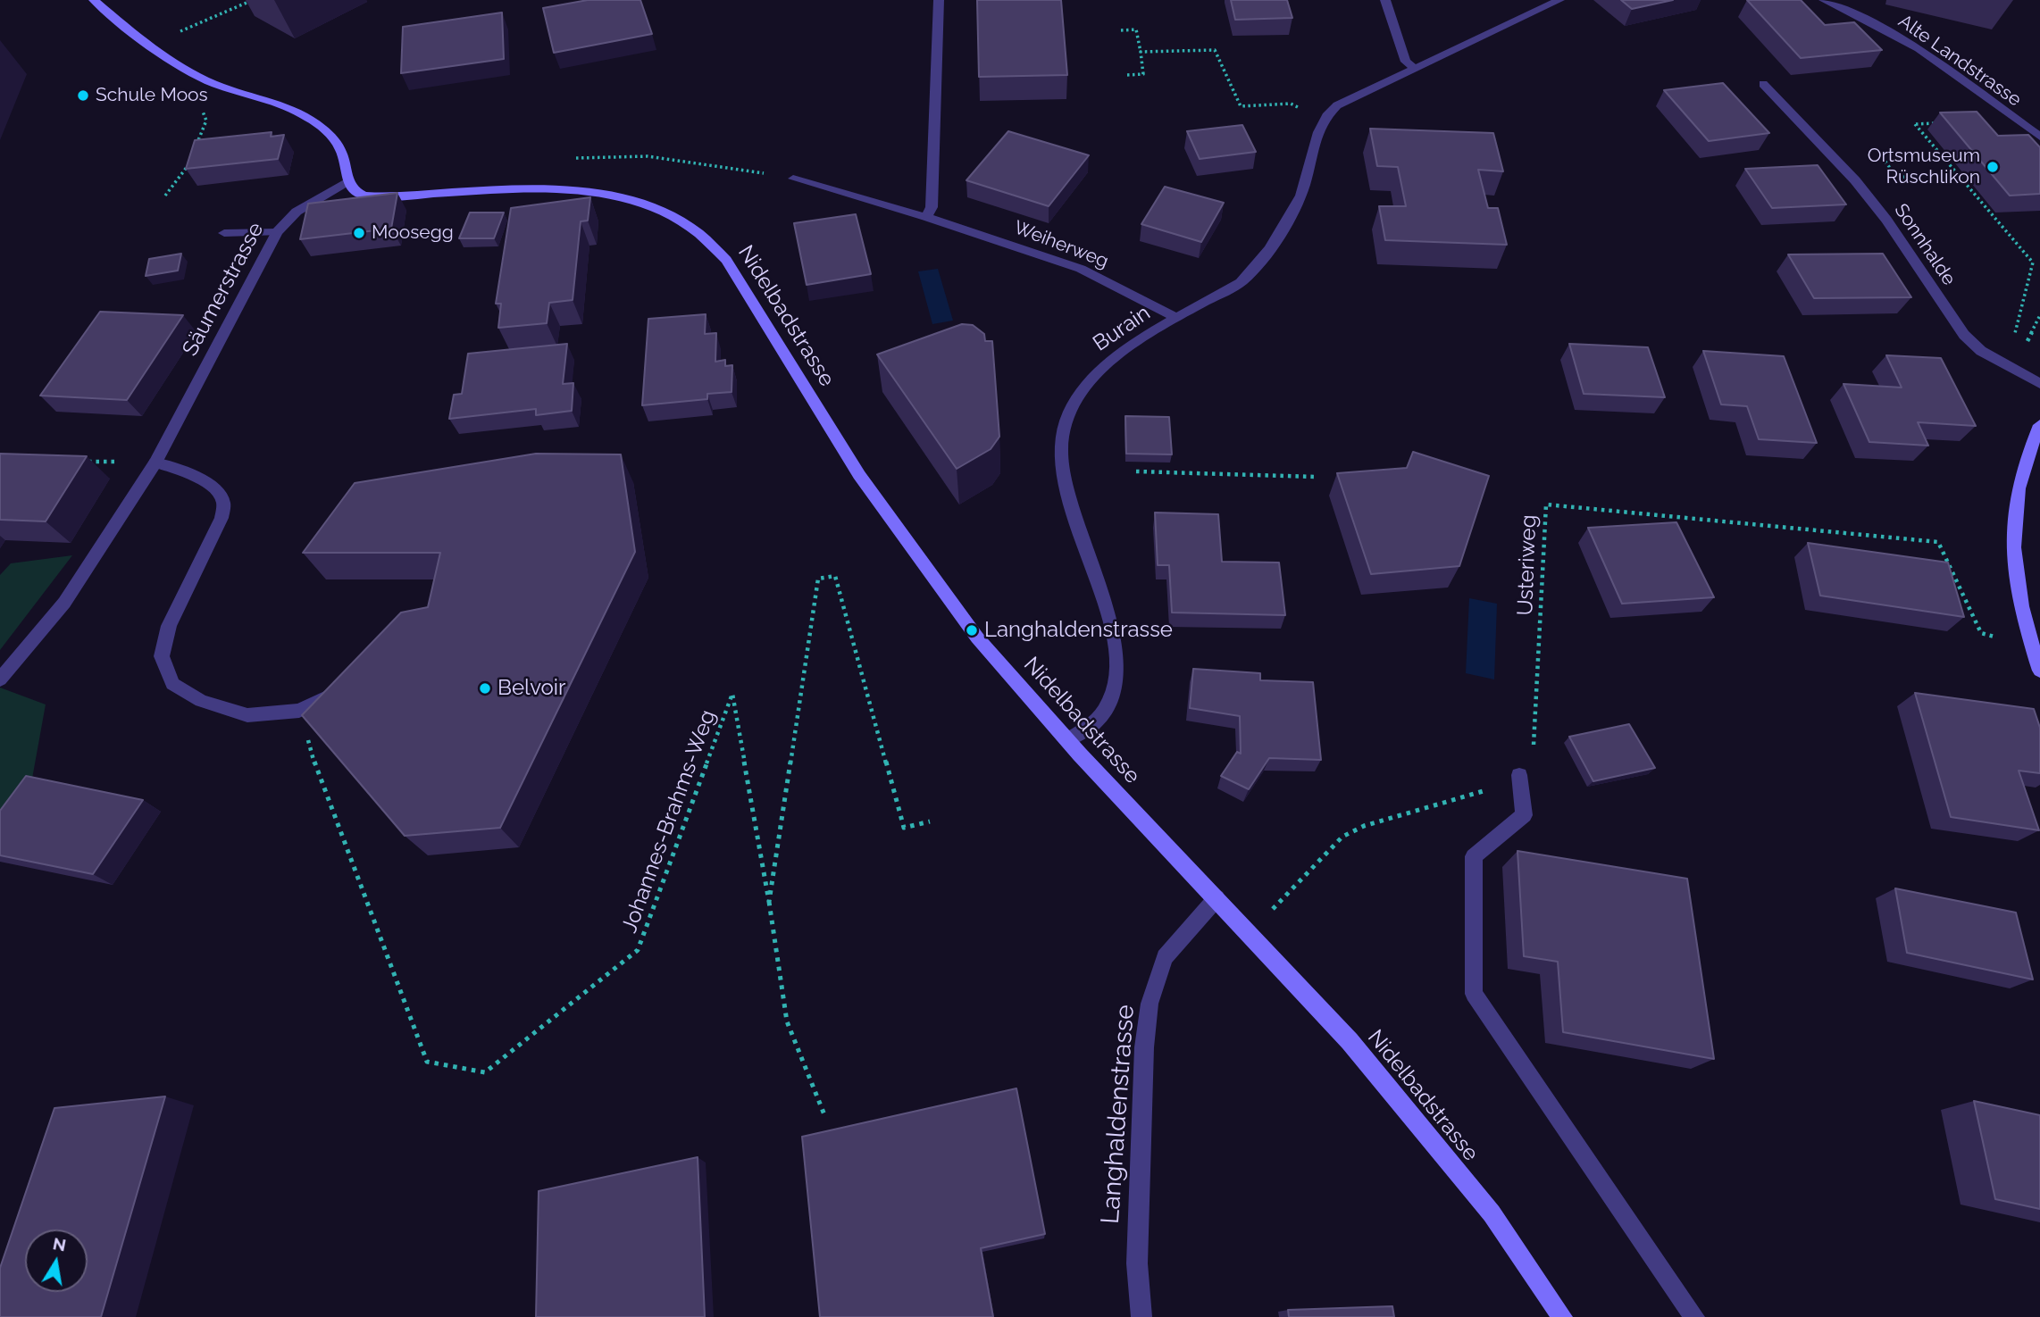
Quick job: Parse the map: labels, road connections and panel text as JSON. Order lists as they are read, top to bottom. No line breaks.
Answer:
{"streets":{"main road":["Nidelbadstrasse"],"street":["Alte Landstrasse","Weiherweg","Sonnhalde","Säumerstrasse","Burain","Langhaldenstrasse"],"path":["Usteriweg","Johannes-Brahms-Weg"]},"crossings":[["Weiherweg","Burain"],["Säumerstrasse","Nidelbadstrasse"],["Nidelbadstrasse","Burain"],["Nidelbadstrasse","Langhaldenstrasse"]],"places":["Schule Moos","Ortsmuseum Rüschlikon","Moosegg","Langhaldenstrasse","Belvoir"],"north":"top"}
